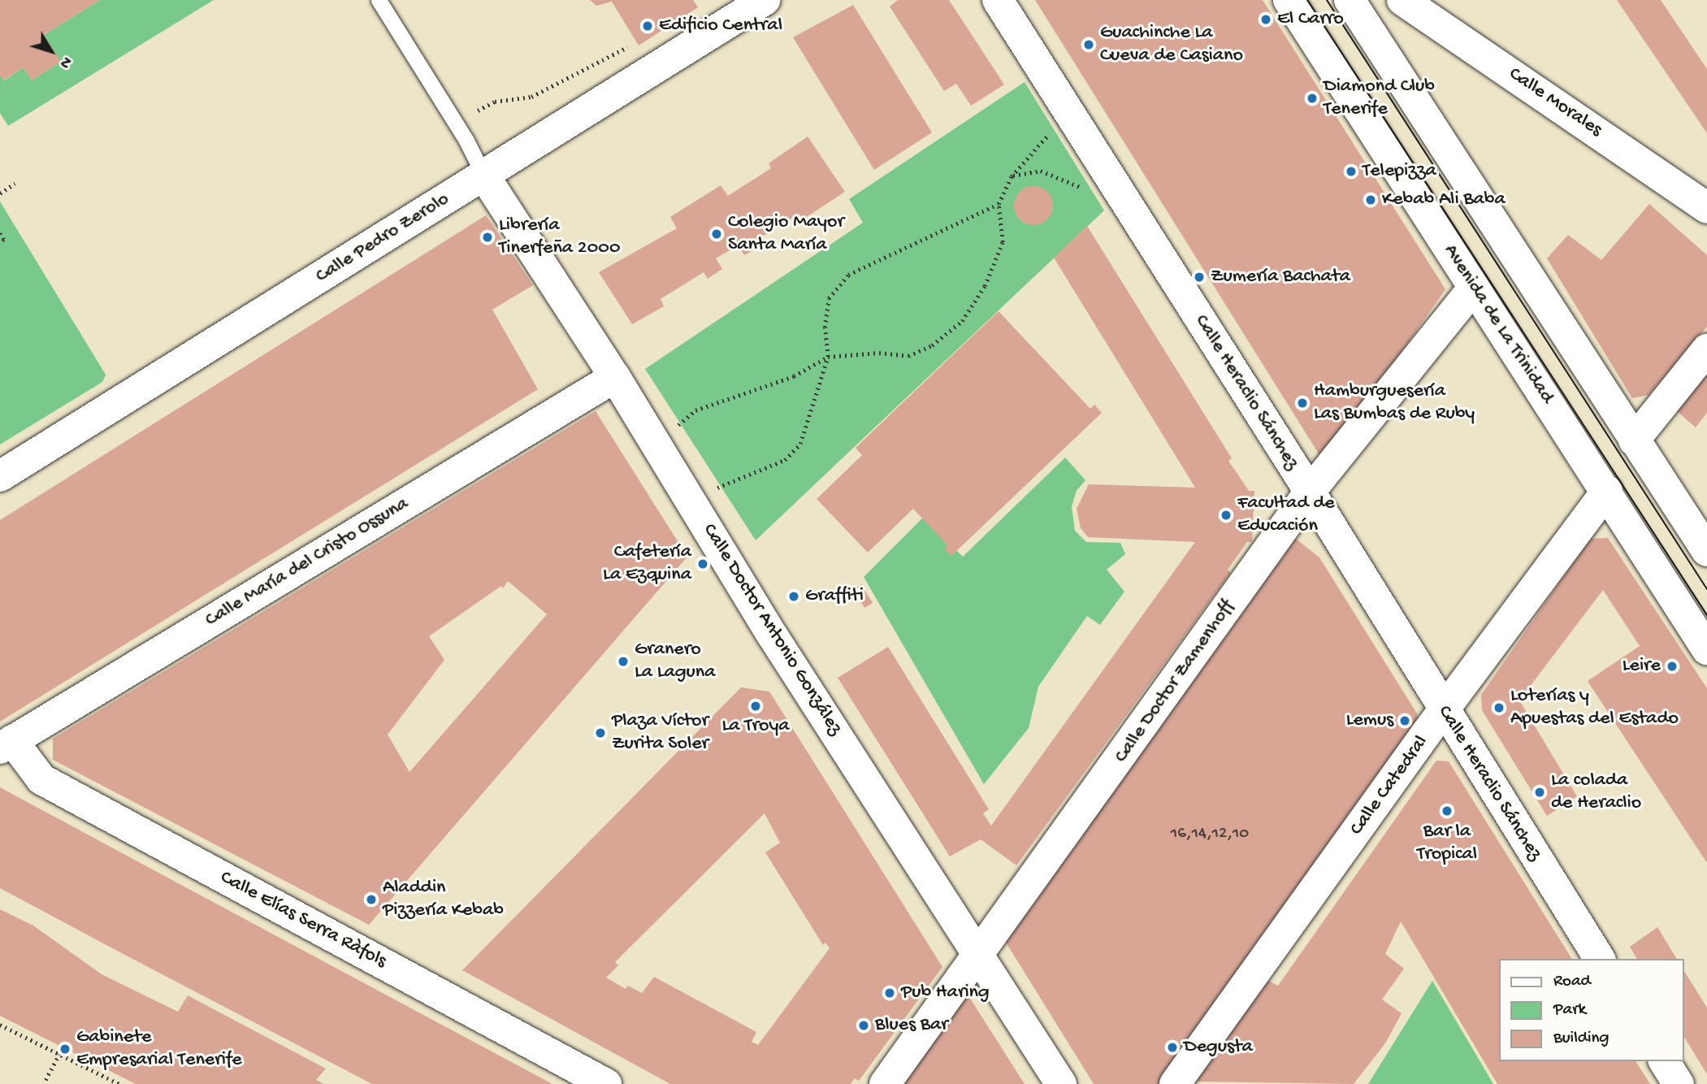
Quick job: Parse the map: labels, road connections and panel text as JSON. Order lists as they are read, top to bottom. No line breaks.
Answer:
{"streets":{"street":["Calle Morales","Calle Pedro Zerolo","Avenida de La Trinidad","Calle Heraclio Sánchez","Calle María del Cristo Ossuna","Calle Doctor Antonio González","Calle Doctor Zamenhoff","Calle Catedral","Calle Elías Serra Ràfols"]},"crossings":[["Calle Pedro Zerolo","Calle Doctor Antonio González"],["Avenida de La Trinidad","Calle Doctor Zamenhoff"],["Avenida de La Trinidad","Calle Catedral"],["Calle Heraclio Sánchez","Calle Doctor Zamenhoff"],["Calle Heraclio Sánchez","Calle Catedral"],["Calle María del Cristo Ossuna","Calle Doctor Antonio González"],["Calle María del Cristo Ossuna","Calle Elías Serra Ràfols"],["Calle Doctor Antonio González","Calle Doctor Zamenhoff"]],"places":["El Carro","Edificio Central","Guachinche La Cueva de Casiano","Diamond Club Tenerife","Telepizza","Kebab Ali Baba","Colegio Mayor Santa María","Librería Tinerfeña 2000","Zumería Bachata","Hamburguesería Las Bumbas de Ruby","Facultad de Educación","Cafetería La Ezquina","Graffiti","Granero La Laguna","Leire","La Troya","Loterías y Apuestas del Estado","Lemus","Plaza Víctor Zurita Soler","La colada de Heraclio","Bar la Tropical","Aladdin Pizzería Kebab","Pub Haring","Blues Bar","Degusta","Gabinete Empresarial Tenerife"],"house_numbers":["16,14,12,10"],"legend":["Road","Park","Building"],"north":"bottom right"}
